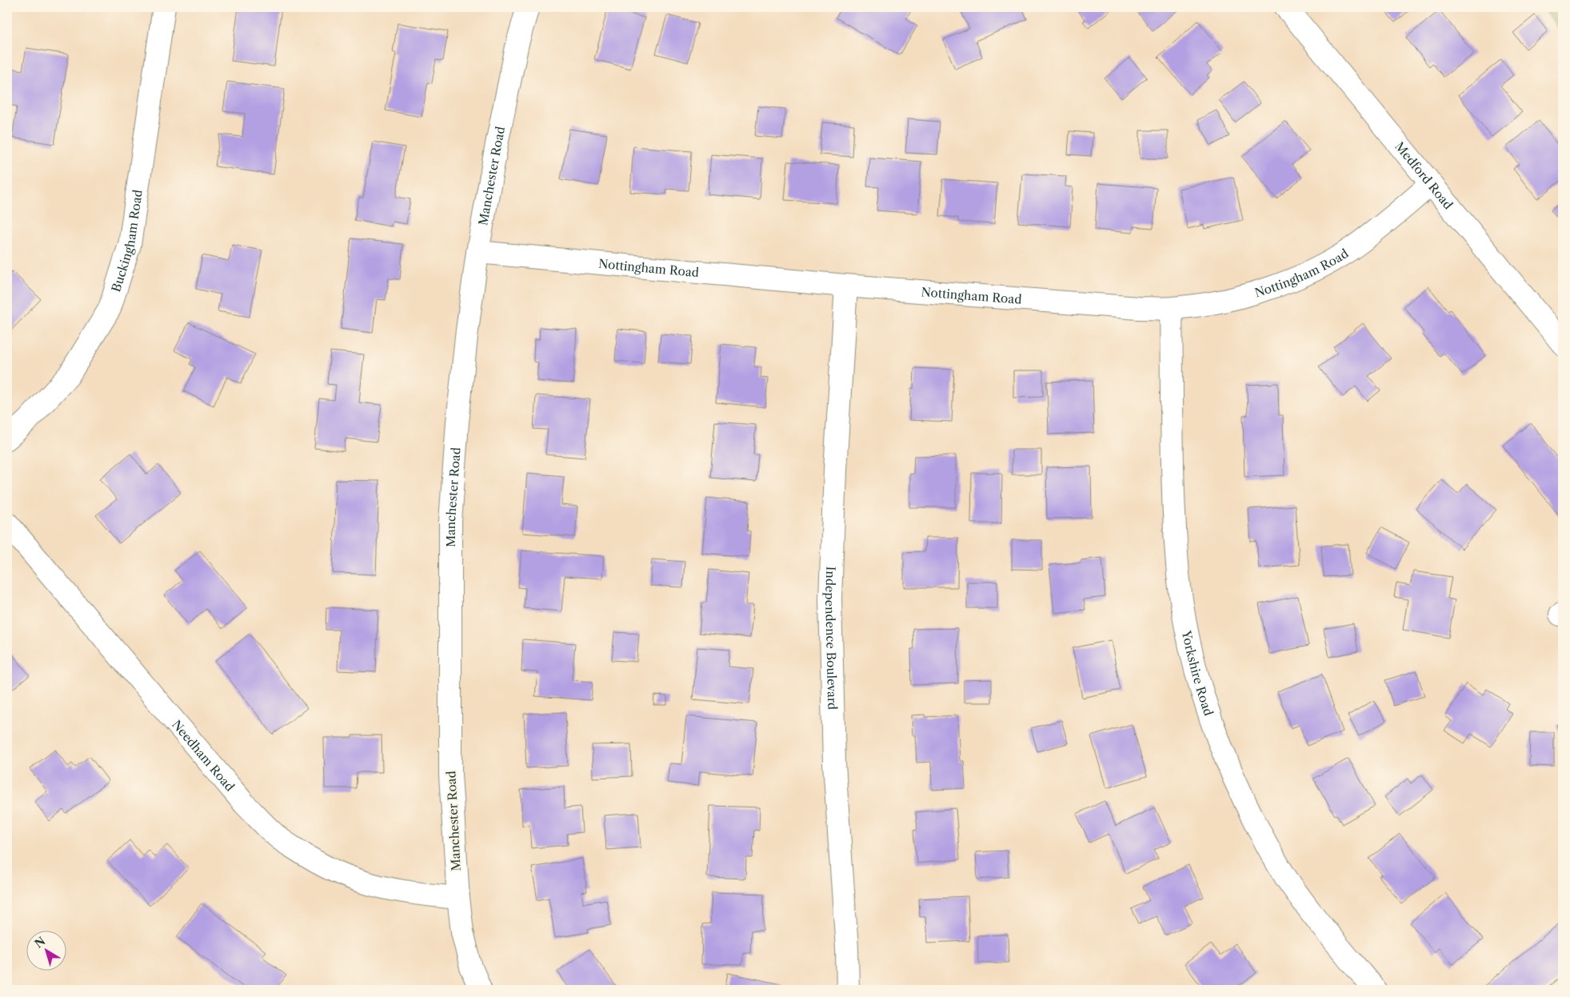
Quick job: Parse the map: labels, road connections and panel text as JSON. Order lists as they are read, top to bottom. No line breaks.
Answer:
{"streets":{"street":["Manchester Road","Medford Road","Buckingham Road","Nottingham Road","Independence Boulevard","Yorkshire Road","Needham Road"]},"crossings":[["Manchester Road","Nottingham Road"],["Manchester Road","Needham Road"],["Medford Road","Nottingham Road"],["Nottingham Road","Independence Boulevard"],["Nottingham Road","Yorkshire Road"]],"north":"top left"}
